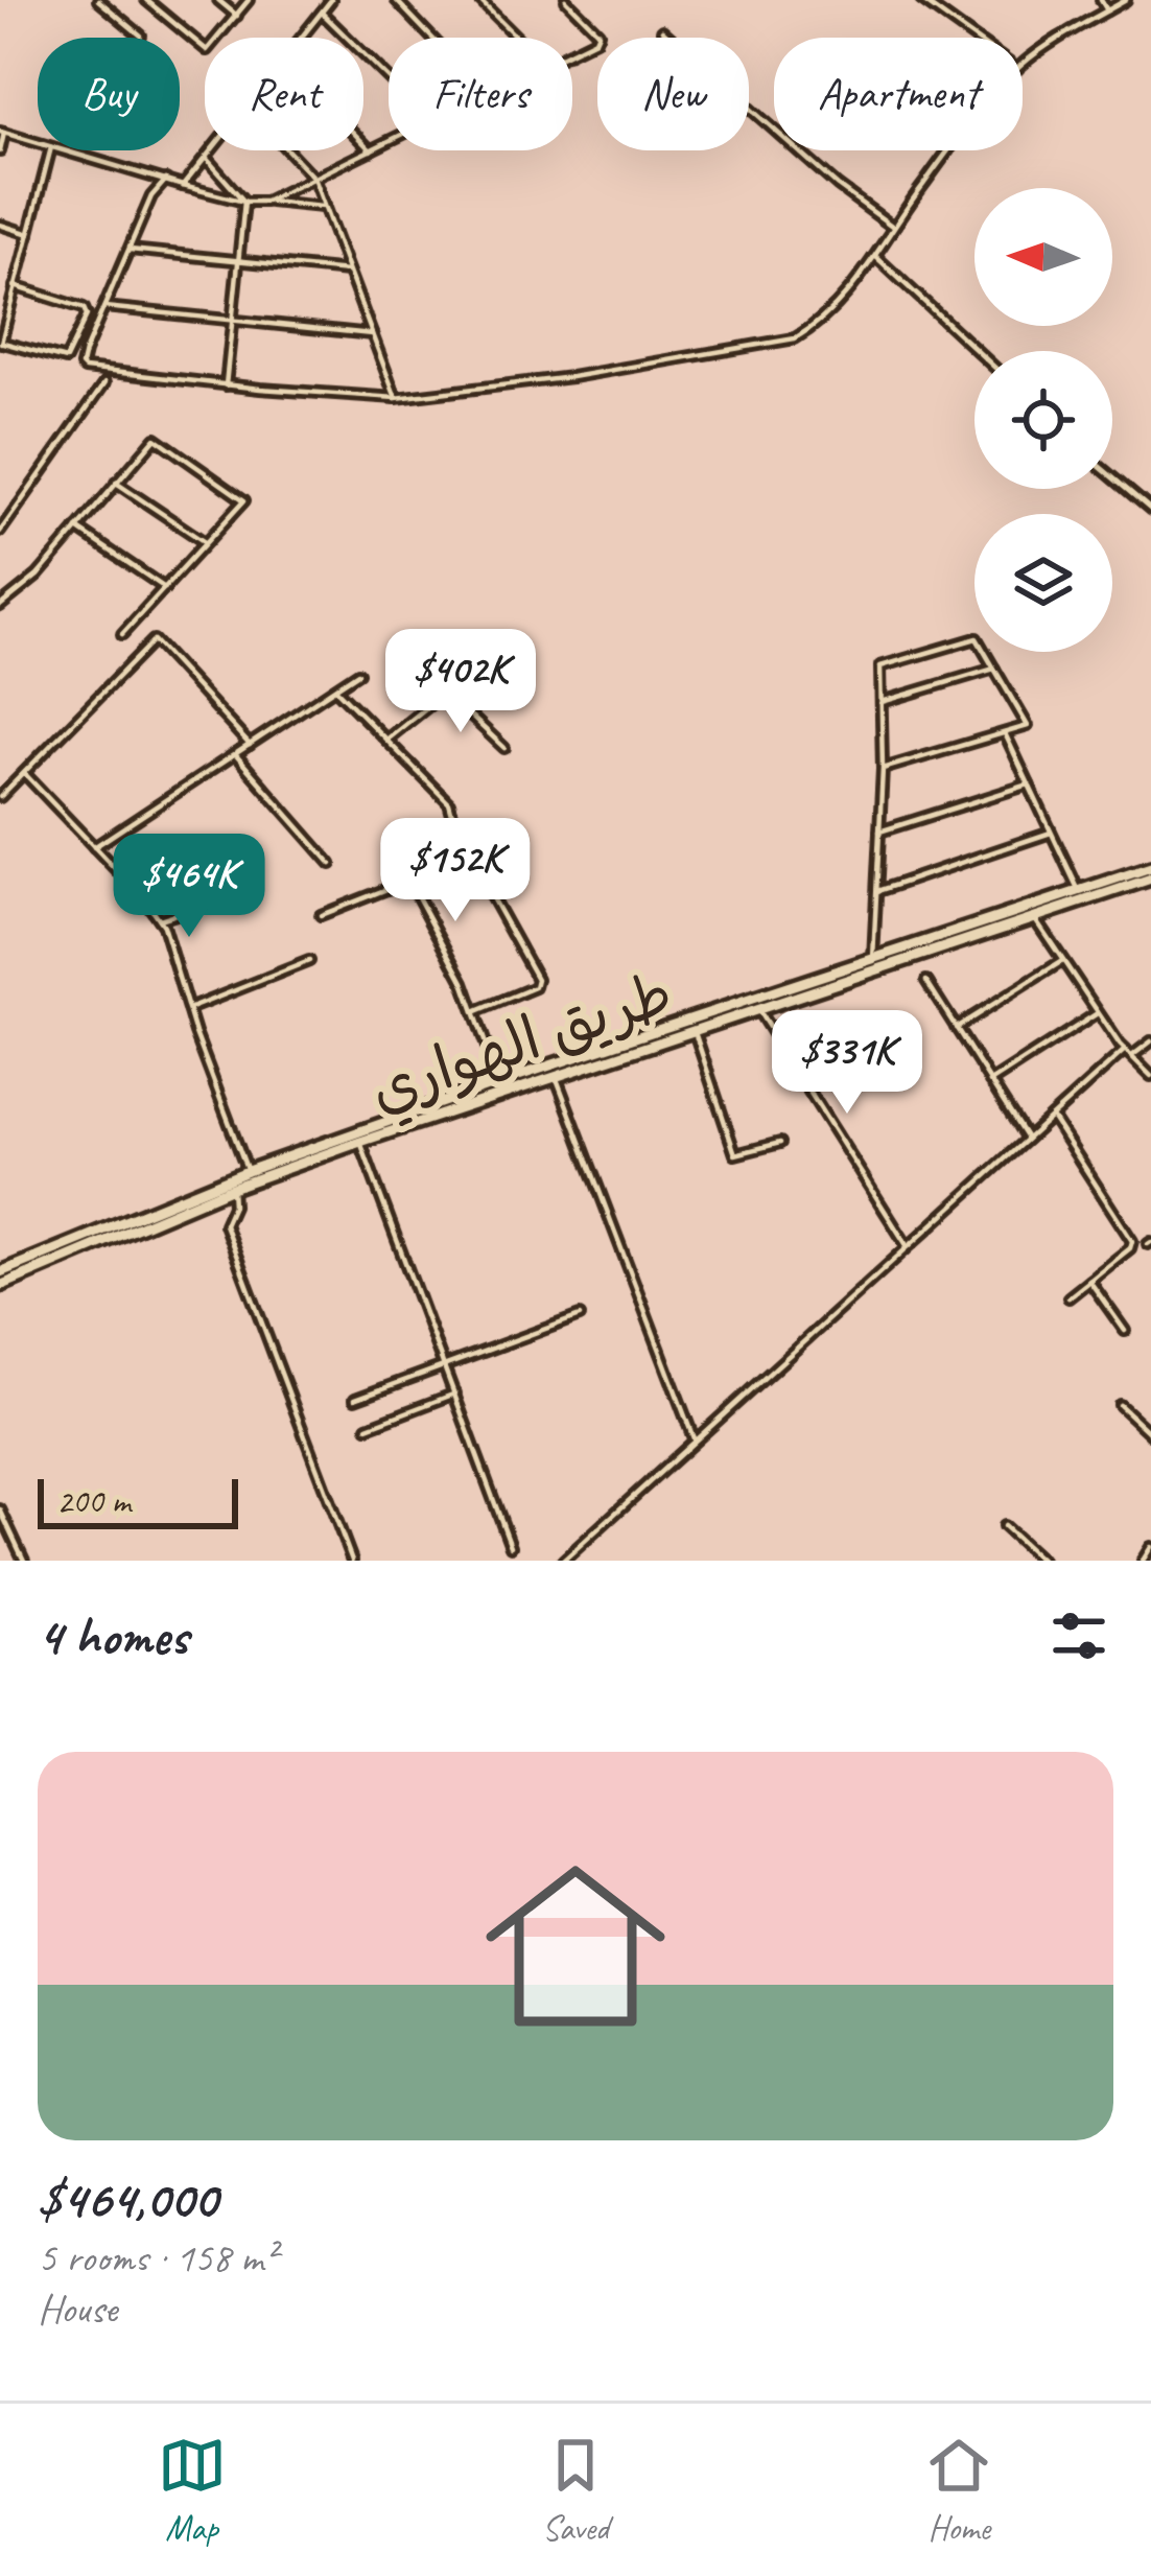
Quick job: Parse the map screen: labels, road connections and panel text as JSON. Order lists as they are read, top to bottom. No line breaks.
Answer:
{"streets":{"highway":["طريق الهواري"]},"scale_bar":"200 m","north":"left","page":{"chip":["Buy","Rent","Filters","New","Apartment"],"price":["$402K","$152K","$464K","$331K"],"scale":"200 m","heading":"4 homes","list":[{"name":"$464,000","note":"5 rooms · 158 m² · House"}],"tabs":["Map","Saved","Home"]}}
